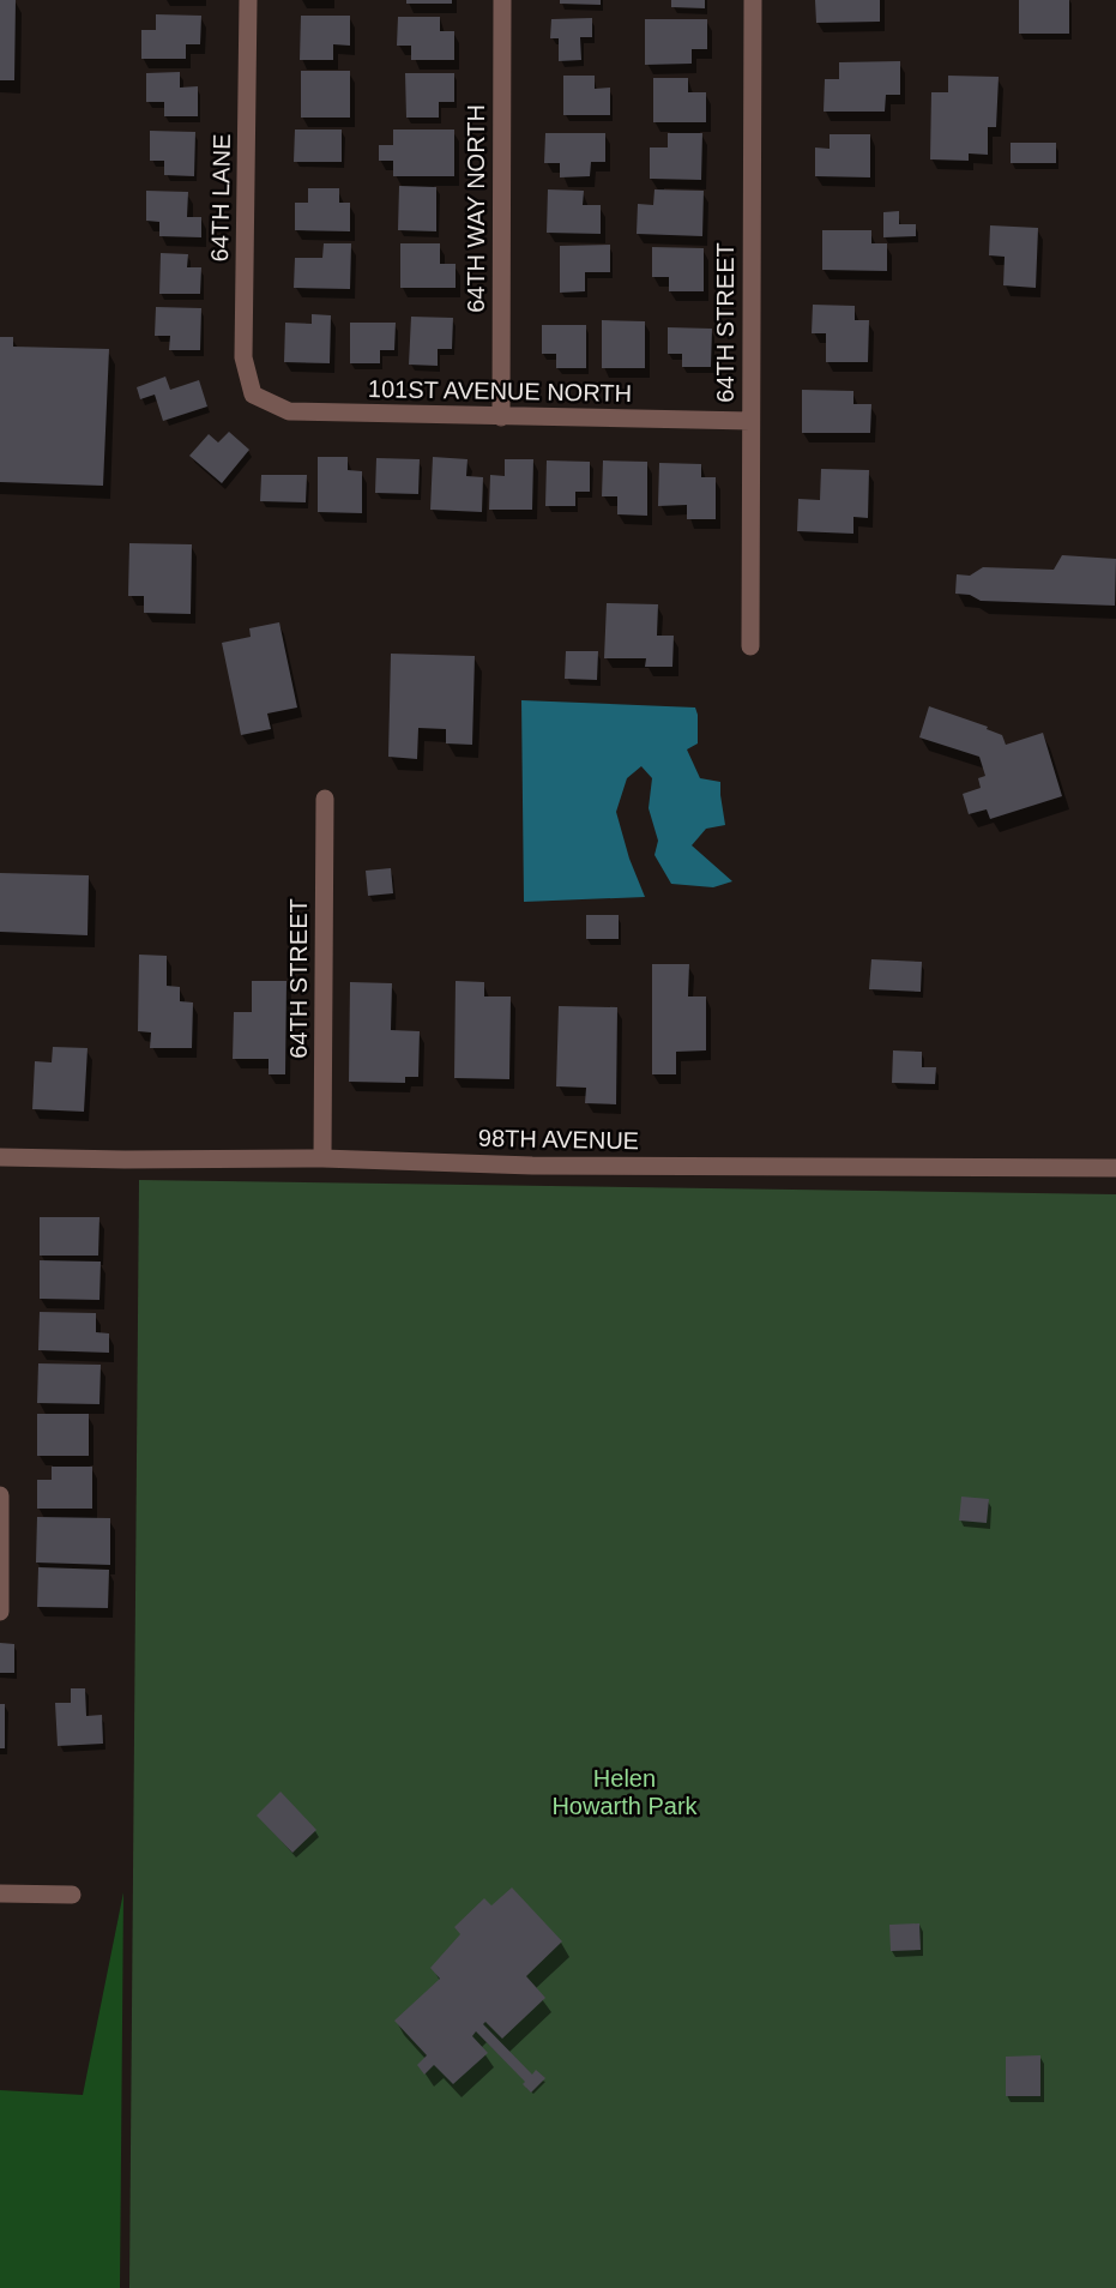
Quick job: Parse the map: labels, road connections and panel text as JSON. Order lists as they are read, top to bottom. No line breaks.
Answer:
{"streets":{"street":["64TH LANE","64TH WAY NORTH","64TH STREET","101ST AVENUE NORTH","98TH AVENUE"]},"crossings":[["64TH LANE","101ST AVENUE NORTH"],["64TH WAY NORTH","101ST AVENUE NORTH"],["64TH STREET","101ST AVENUE NORTH"],["64TH STREET","98TH AVENUE"]],"parks":["Helen Howarth Park"]}
